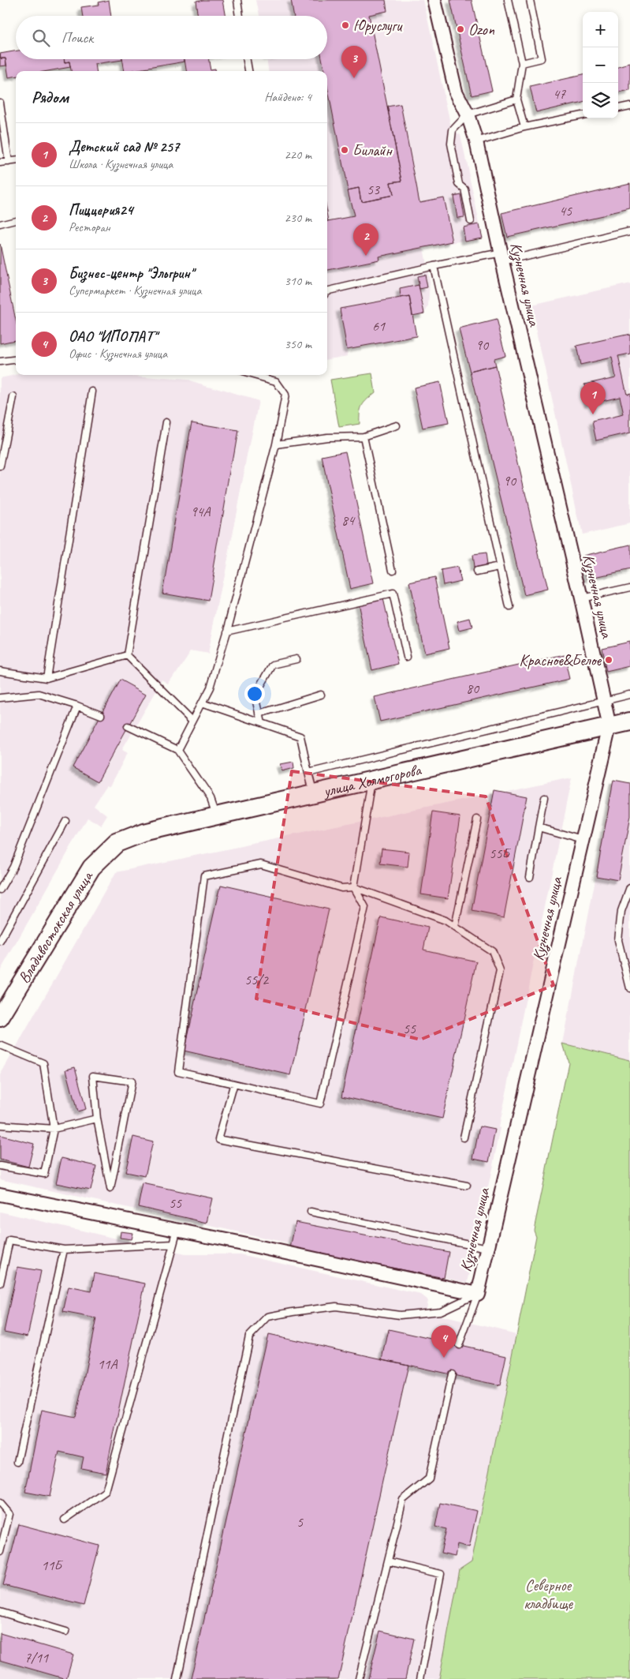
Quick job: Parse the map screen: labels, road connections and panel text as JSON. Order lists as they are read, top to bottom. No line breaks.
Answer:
{"streets":{"street":["Кузнечная улица","улица Холмогорова","Владивостокская улица"]},"crossings":[["Кузнечная улица","улица Холмогорова"],["улица Холмогорова","Владивостокская улица"]],"parks":["Северное кладбище"],"places":["Юруслуги","Ozon","Билайн","Красное&Белое"],"house_numbers":["47","53","45","61","90","90","94А","84","80","55Б","55/2","55","55","11А","5","11Б","7/11"],"page":{"map_buttons":["+","−"],"search":"Поиск","pins":["3","2","1","4"],"heading":["Рядом","Найдено: 4"],"list":[{"mark":"1","name":"Детский сад № 257","note":"Школа · Кузнечная улица","value":"220 m"},{"mark":"2","name":"Пиццерия24","note":"Ресторан","value":"230 m"},{"mark":"3","name":"Бизнес-центр \"Эльгрин\"","note":"Супермаркет · Кузнечная улица","value":"310 m"},{"mark":"4","name":"ОАО \"ИПОПАТ\"","note":"Офис · Кузнечная улица","value":"350 m"}]}}
